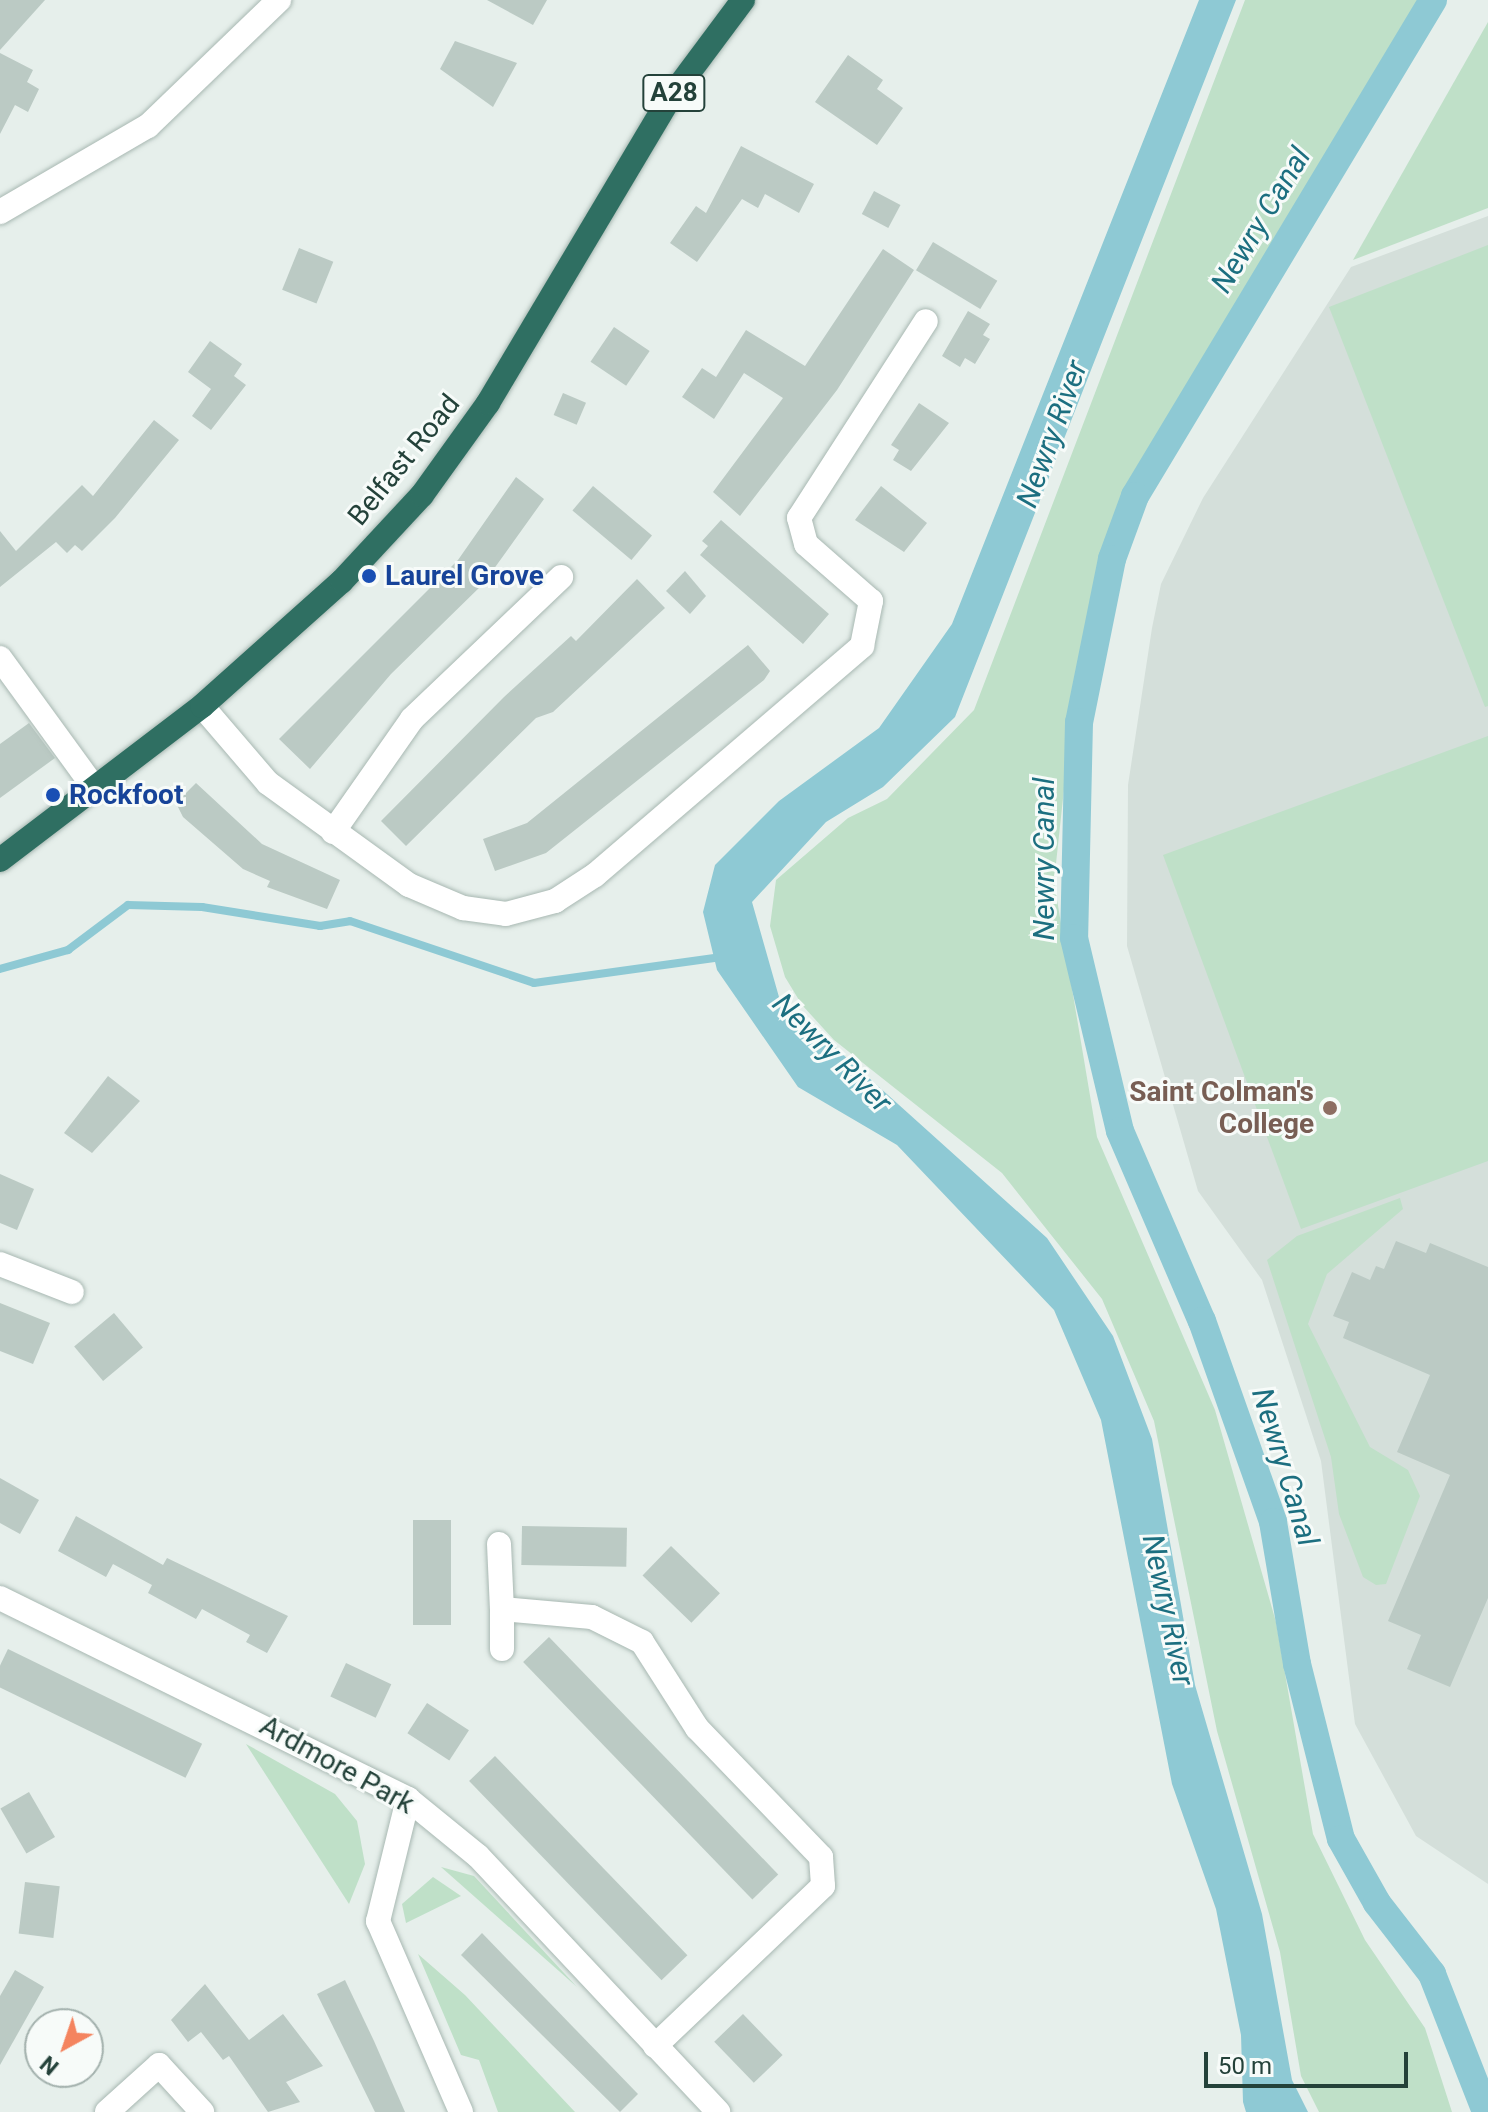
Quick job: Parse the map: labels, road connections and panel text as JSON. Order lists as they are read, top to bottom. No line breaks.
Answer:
{"streets":{"highway":["A28","Belfast Road"],"street":["Ardmore Park"]},"water":["Newry Canal","Newry River"],"places":["Laurel Grove","Rockfoot","Saint Colman's College"],"scale_bar":"50 m","north":"bottom left"}
